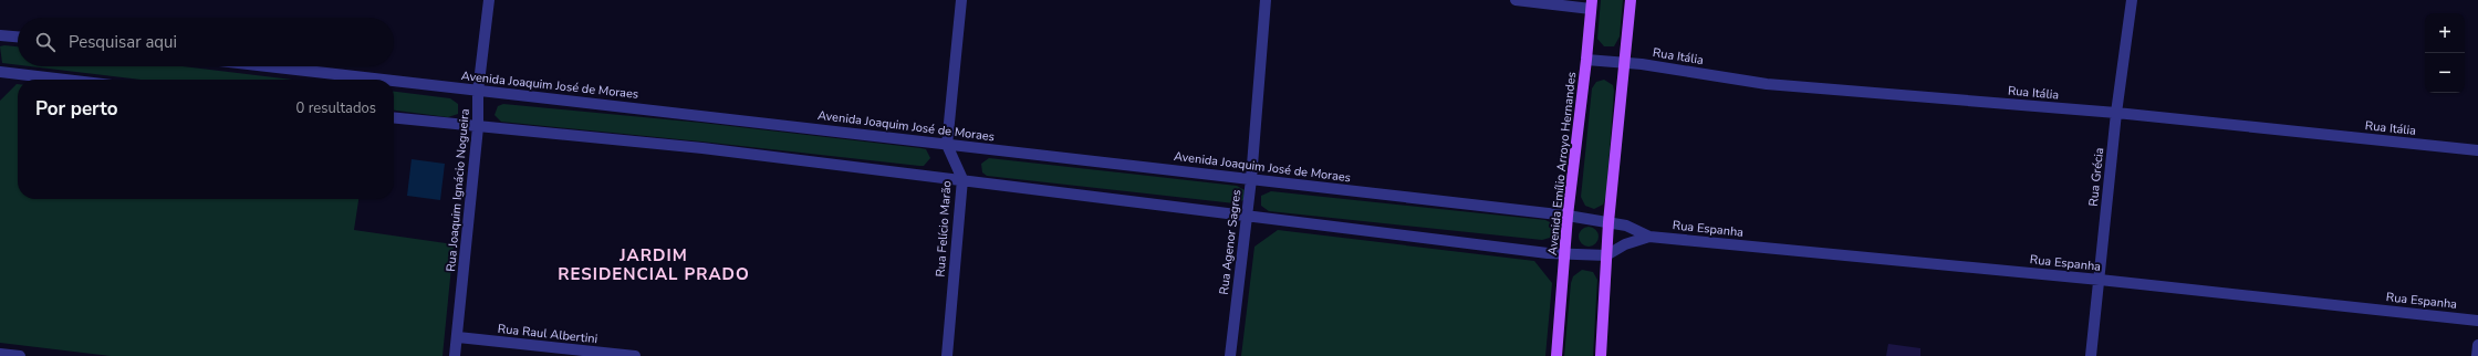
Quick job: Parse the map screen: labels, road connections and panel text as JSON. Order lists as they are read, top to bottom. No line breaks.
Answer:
{"streets":{"main road":["Avenida Emílio Arroyo Hernandes"],"street":["Rua Itália","Avenida Joaquim José de Moraes","Rua Grécia","Rua Joaquim Ignácio Nogueira","Rua Felício Marão","Rua Espanha","Rua Agenor Sagres","Rua Raul Albertini"]},"crossings":[["Rua Itália","Avenida Emílio Arroyo Hernandes"],["Rua Itália","Rua Grécia"],["Avenida Joaquim José de Moraes","Avenida Emílio Arroyo Hernandes"],["Avenida Joaquim José de Moraes","Rua Joaquim Ignácio Nogueira"],["Avenida Joaquim José de Moraes","Rua Felício Marão"],["Avenida Joaquim José de Moraes","Rua Espanha"],["Avenida Joaquim José de Moraes","Rua Agenor Sagres"],["Rua Grécia","Rua Espanha"],["Rua Joaquim Ignácio Nogueira","Rua Raul Albertini"]],"districts":["JARDIM RESIDENCIAL PRADO"],"page":{"map_buttons":["+","−"],"search":"Pesquisar aqui","heading":["Por perto","0 resultados"]}}
